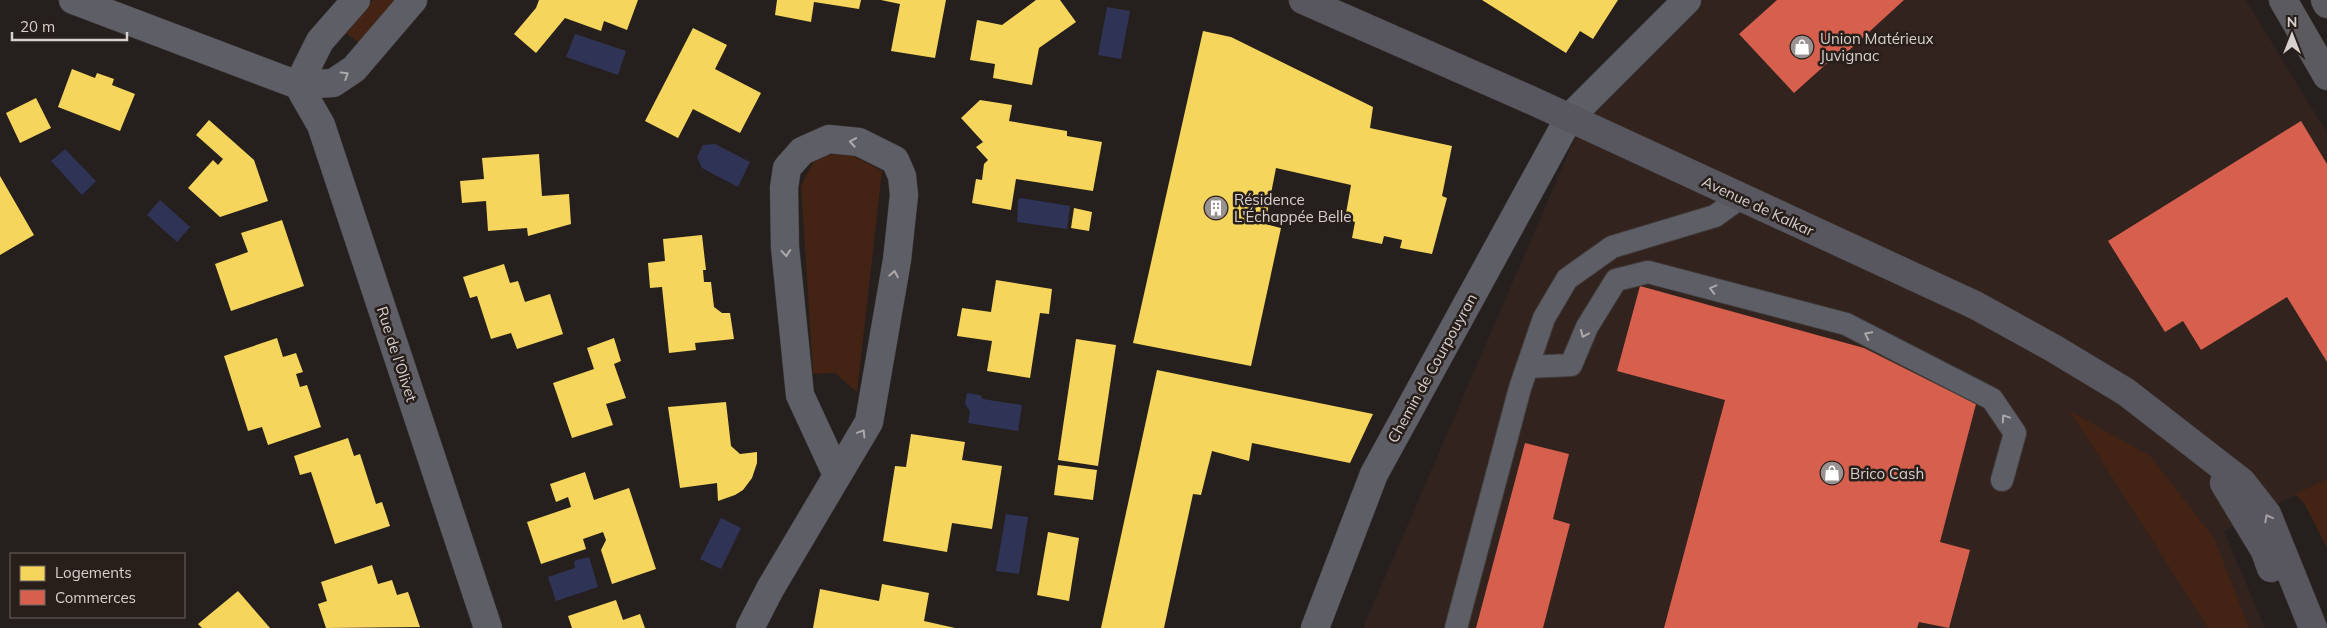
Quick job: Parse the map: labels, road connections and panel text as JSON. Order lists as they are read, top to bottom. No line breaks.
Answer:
{"streets":{"street":["Avenue de Kalkar","Rue de l'Olivet","Chemin de Courpouyran"]},"crossings":[["Avenue de Kalkar","Chemin de Courpouyran"]],"places":{"shop":["Union Matérieux Juvignac","Brico Cash"],"building":["Résidence L'Échappée Belle"]},"legend":["Logements","Commerces"],"scale_bar":"20 m","north":"top"}
